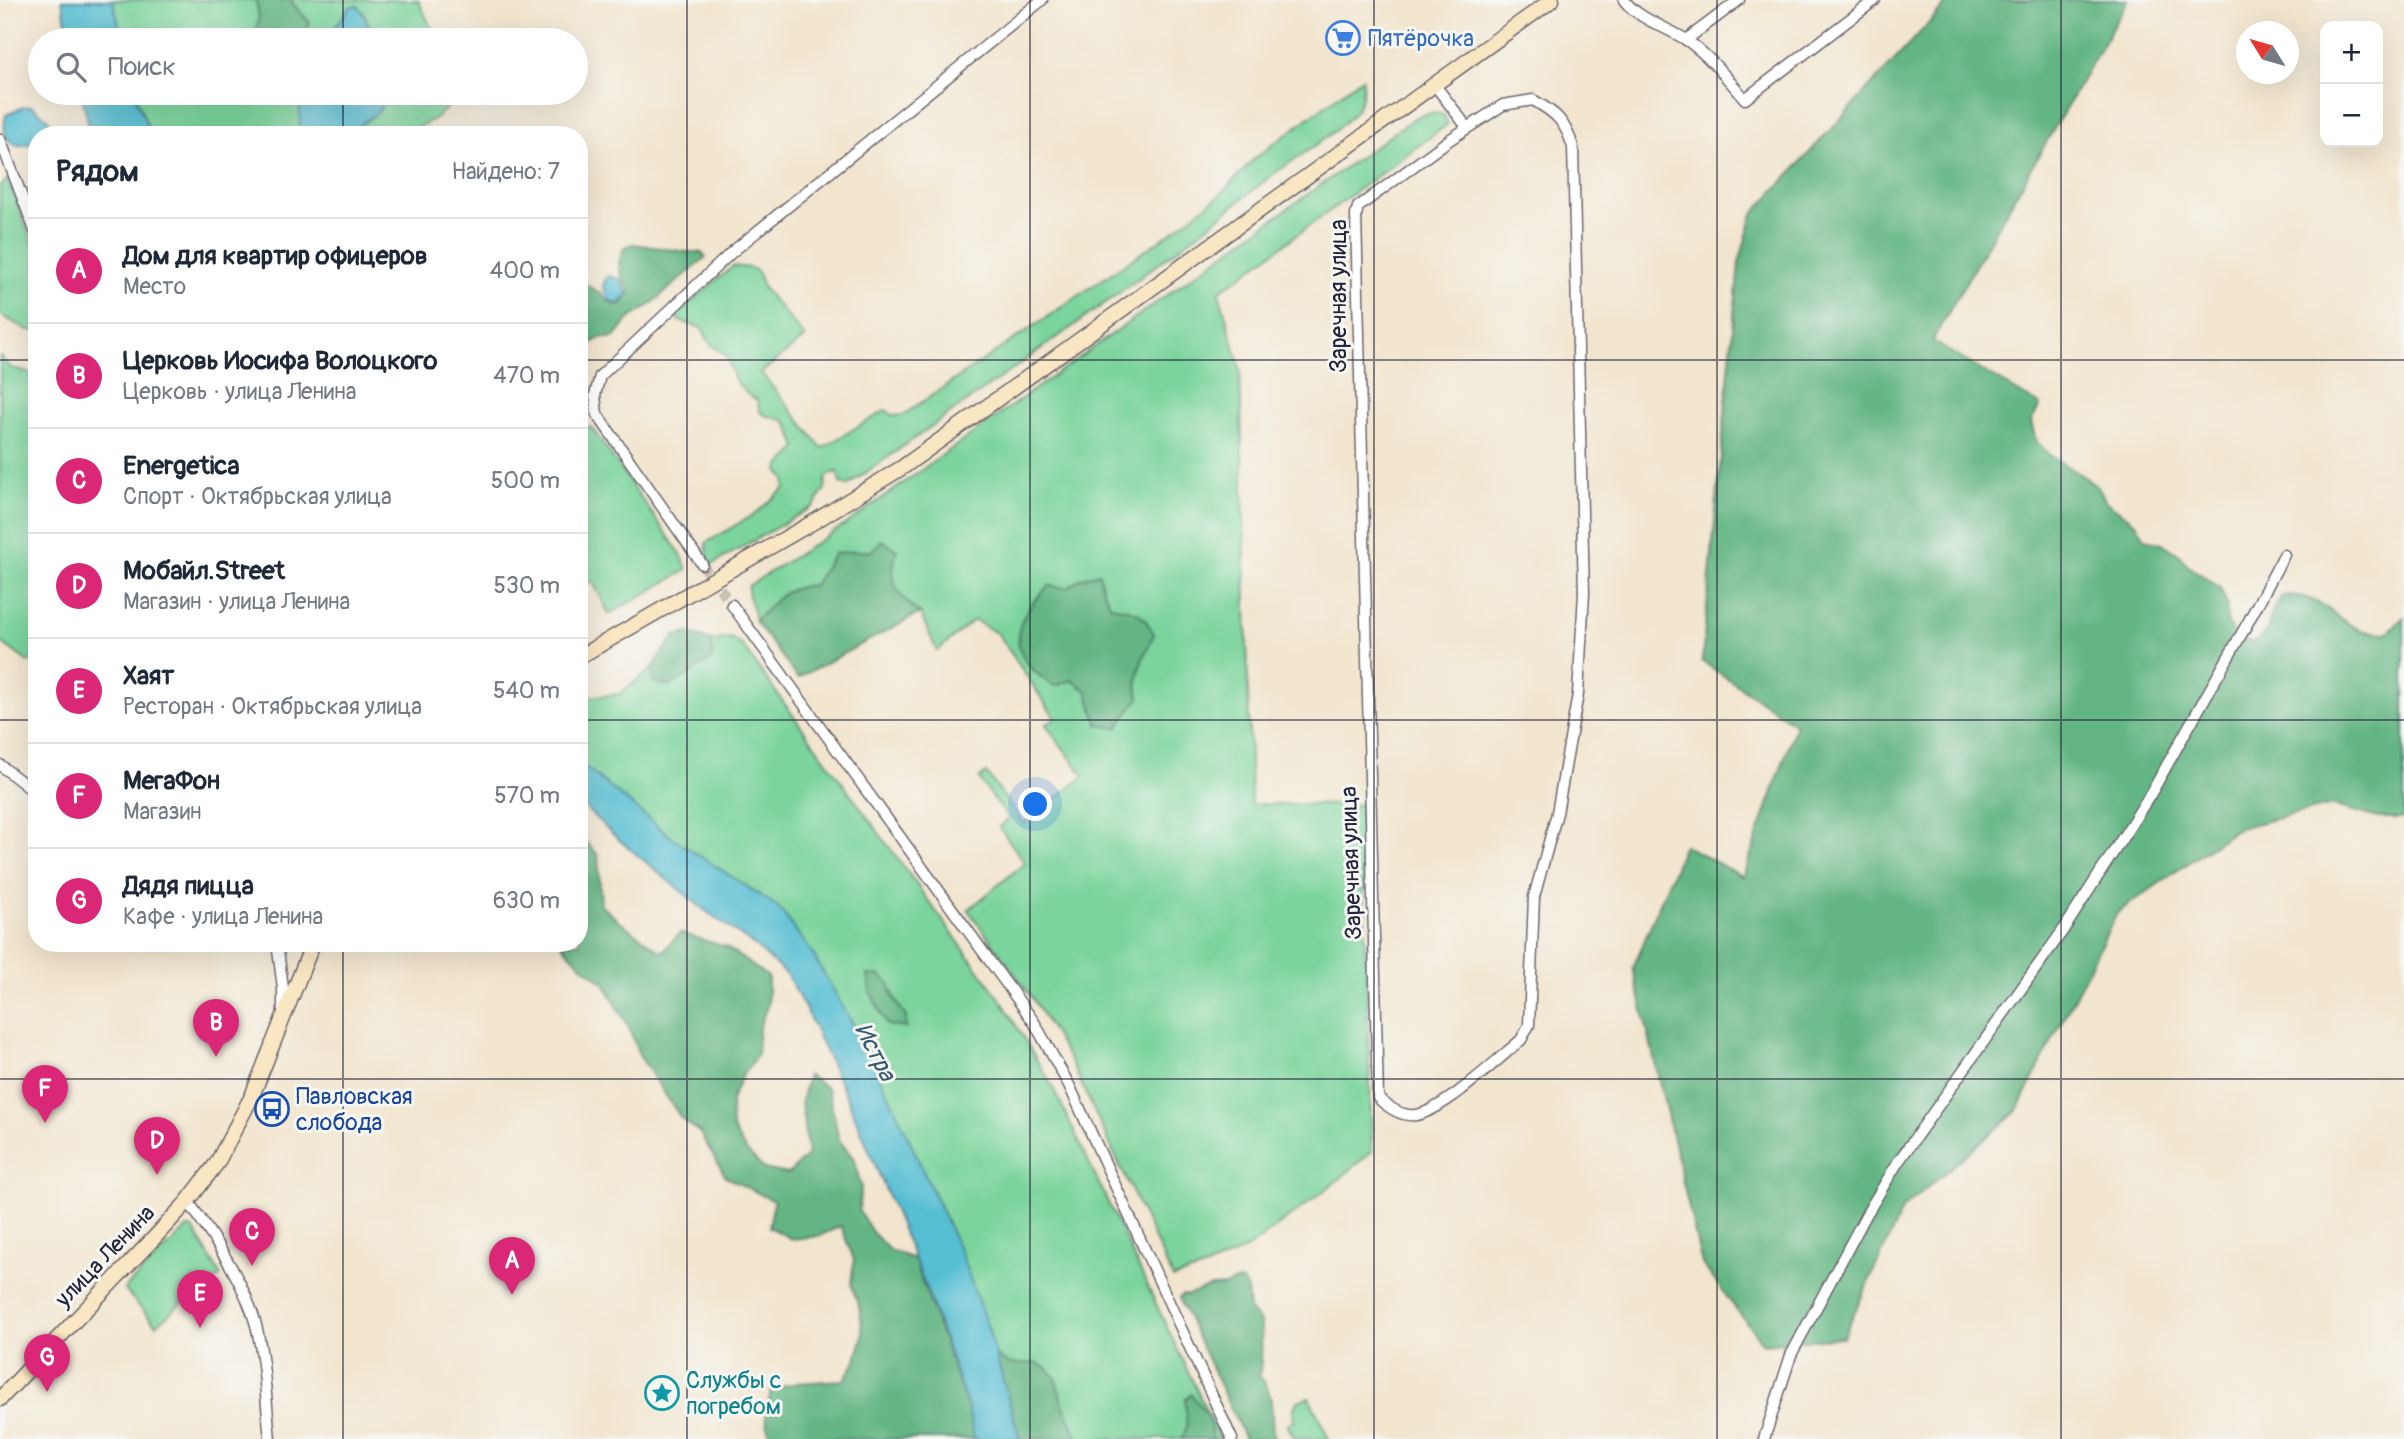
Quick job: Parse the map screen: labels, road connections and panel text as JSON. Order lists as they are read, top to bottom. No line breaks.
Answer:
{"streets":{"main road":["улица Ленина"],"street":["Заречная улица"]},"water":["Истра"],"places":{"supermarket":["Пятёрочка"],"bus stop":["Павловская слобода"],"place":["Службы с погребом"]},"north":"top left","page":{"map_buttons":["+","−"],"search":"Поиск","heading":["Рядом","Найдено: 7"],"list":[{"mark":"A","name":"Дом для квартир офицеров","note":"Место","value":"400 m"},{"mark":"B","name":"Церковь Иосифа Волоцкого","note":"Церковь · улица Ленина","value":"470 m"},{"mark":"C","name":"Energetica","note":"Спорт · Октябрьская улица","value":"500 m"},{"mark":"D","name":"Мобайл.Street","note":"Магазин · улица Ленина","value":"530 m"},{"mark":"E","name":"Хаят","note":"Ресторан · Октябрьская улица","value":"540 m"},{"mark":"F","name":"МегаФон","note":"Магазин","value":"570 m"},{"mark":"G","name":"Дядя пицца","note":"Кафе · улица Ленина","value":"630 m"}],"pins":["B","F","D","C","A","E","G"]}}
